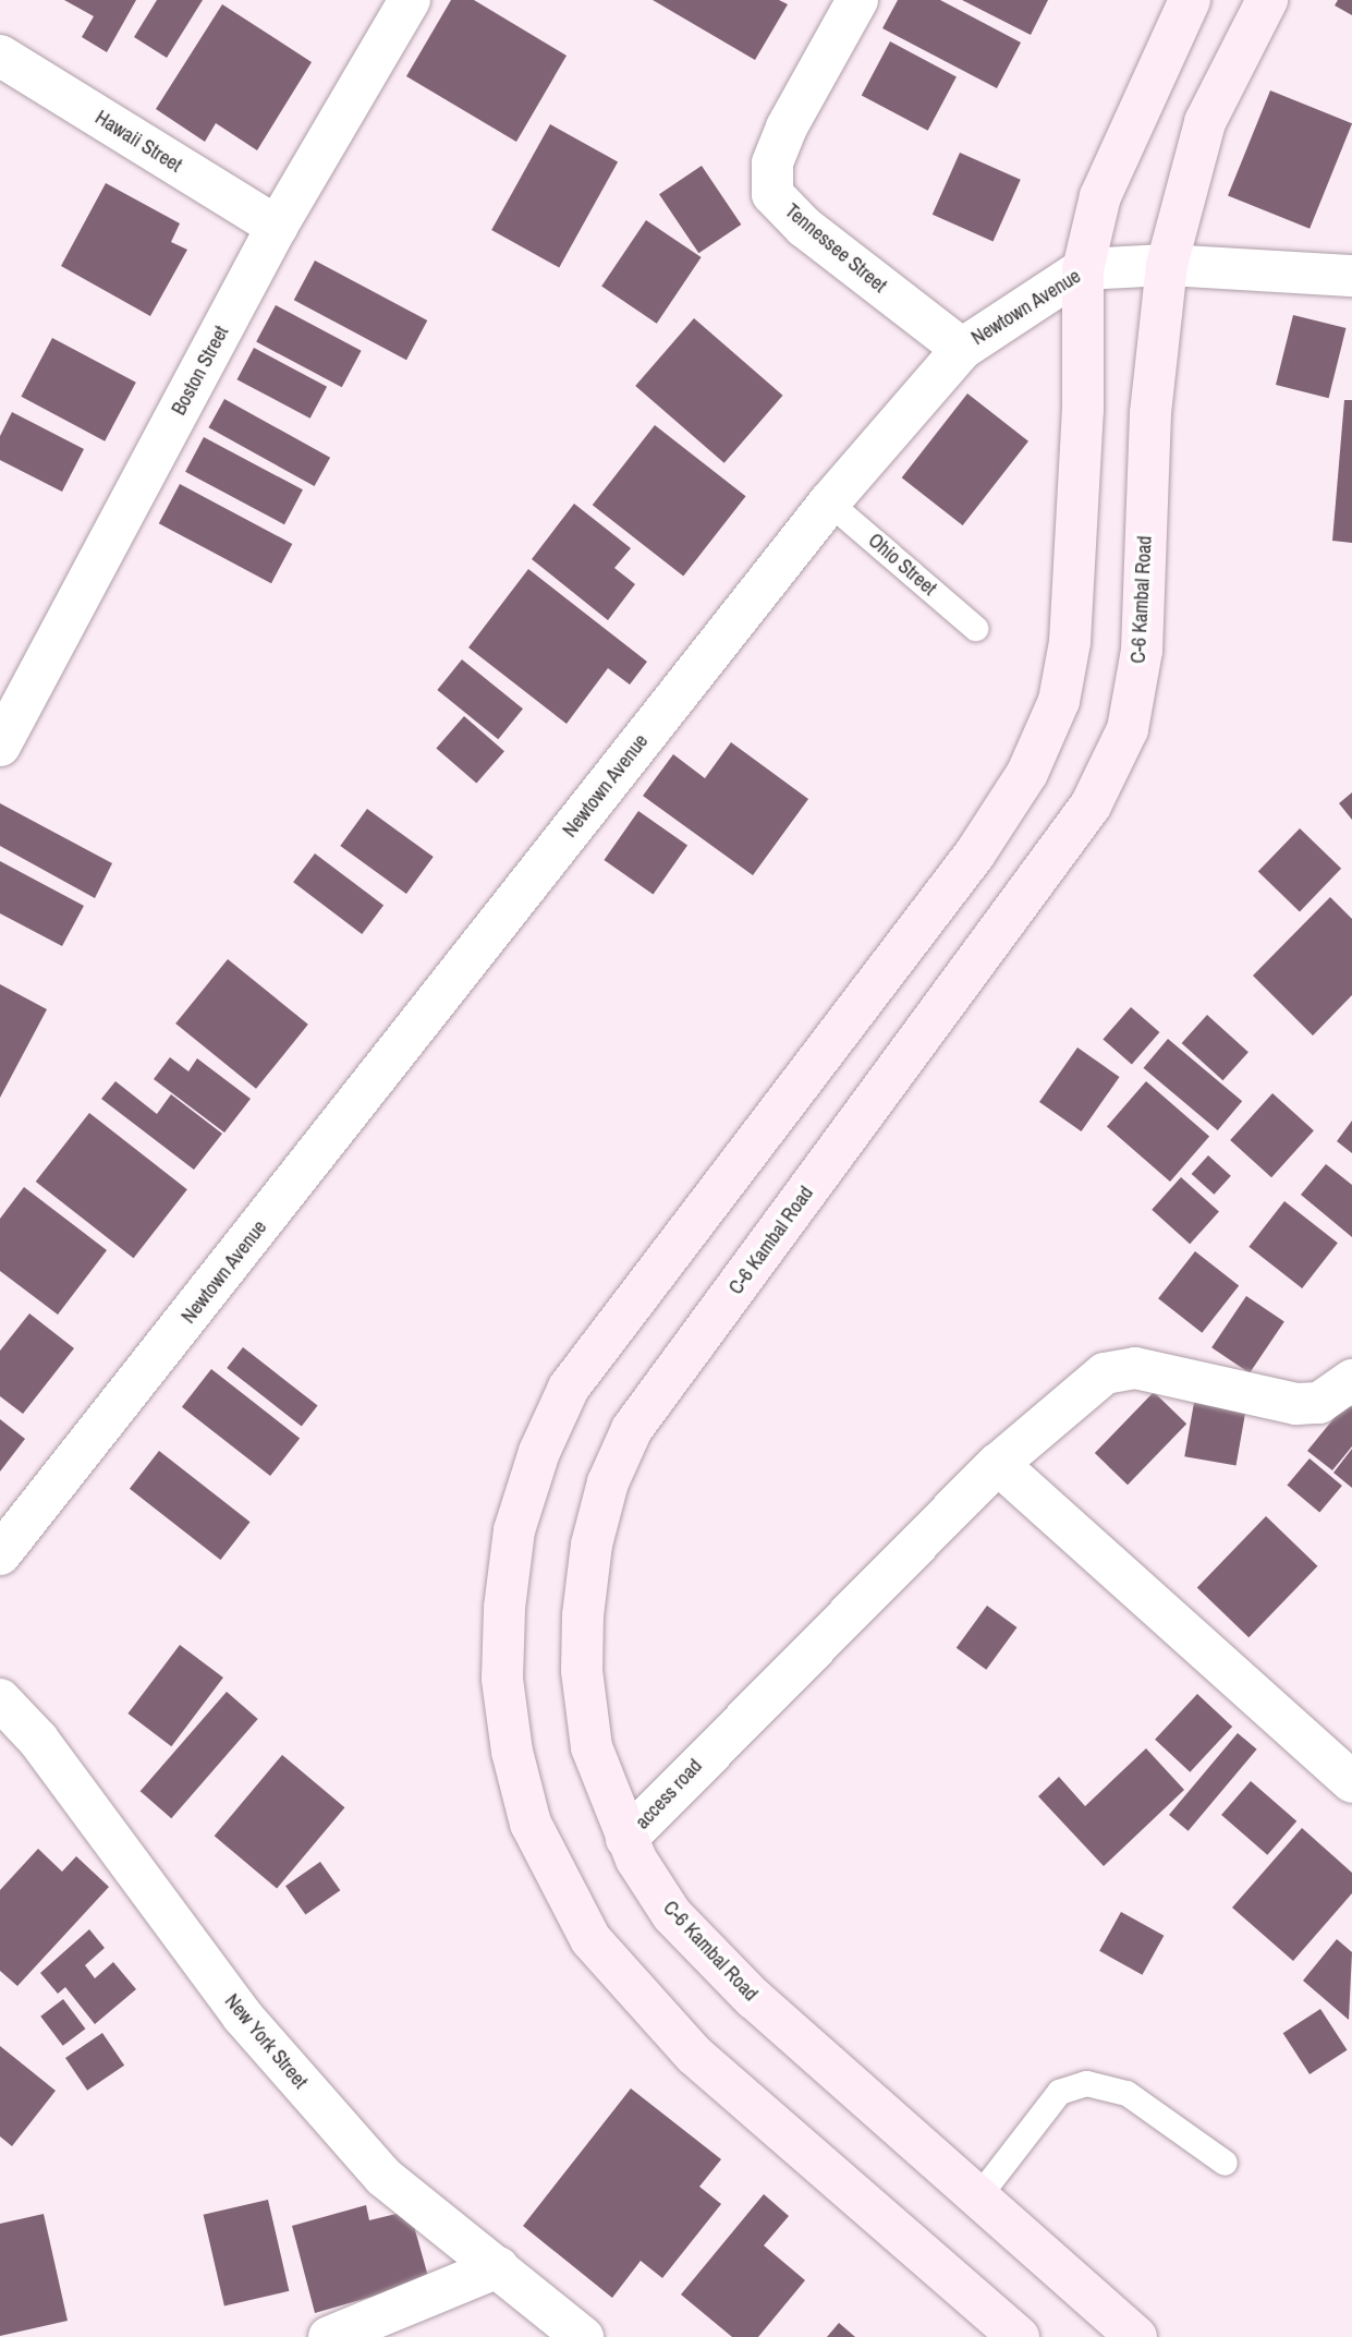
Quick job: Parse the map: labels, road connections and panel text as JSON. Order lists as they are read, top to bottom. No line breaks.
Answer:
{"streets":{"main road":["C-6 Kambal Road"],"street":["Hawaii Street","Tennessee Street","Newtown Avenue","Boston Street","access road","New York Street"],"lane":["Ohio Street"]},"crossings":[["Hawaii Street","Boston Street"],["Tennessee Street","Newtown Avenue"],["Newtown Avenue","Ohio Street"],["Newtown Avenue","C-6 Kambal Road"],["C-6 Kambal Road","access road"]]}
